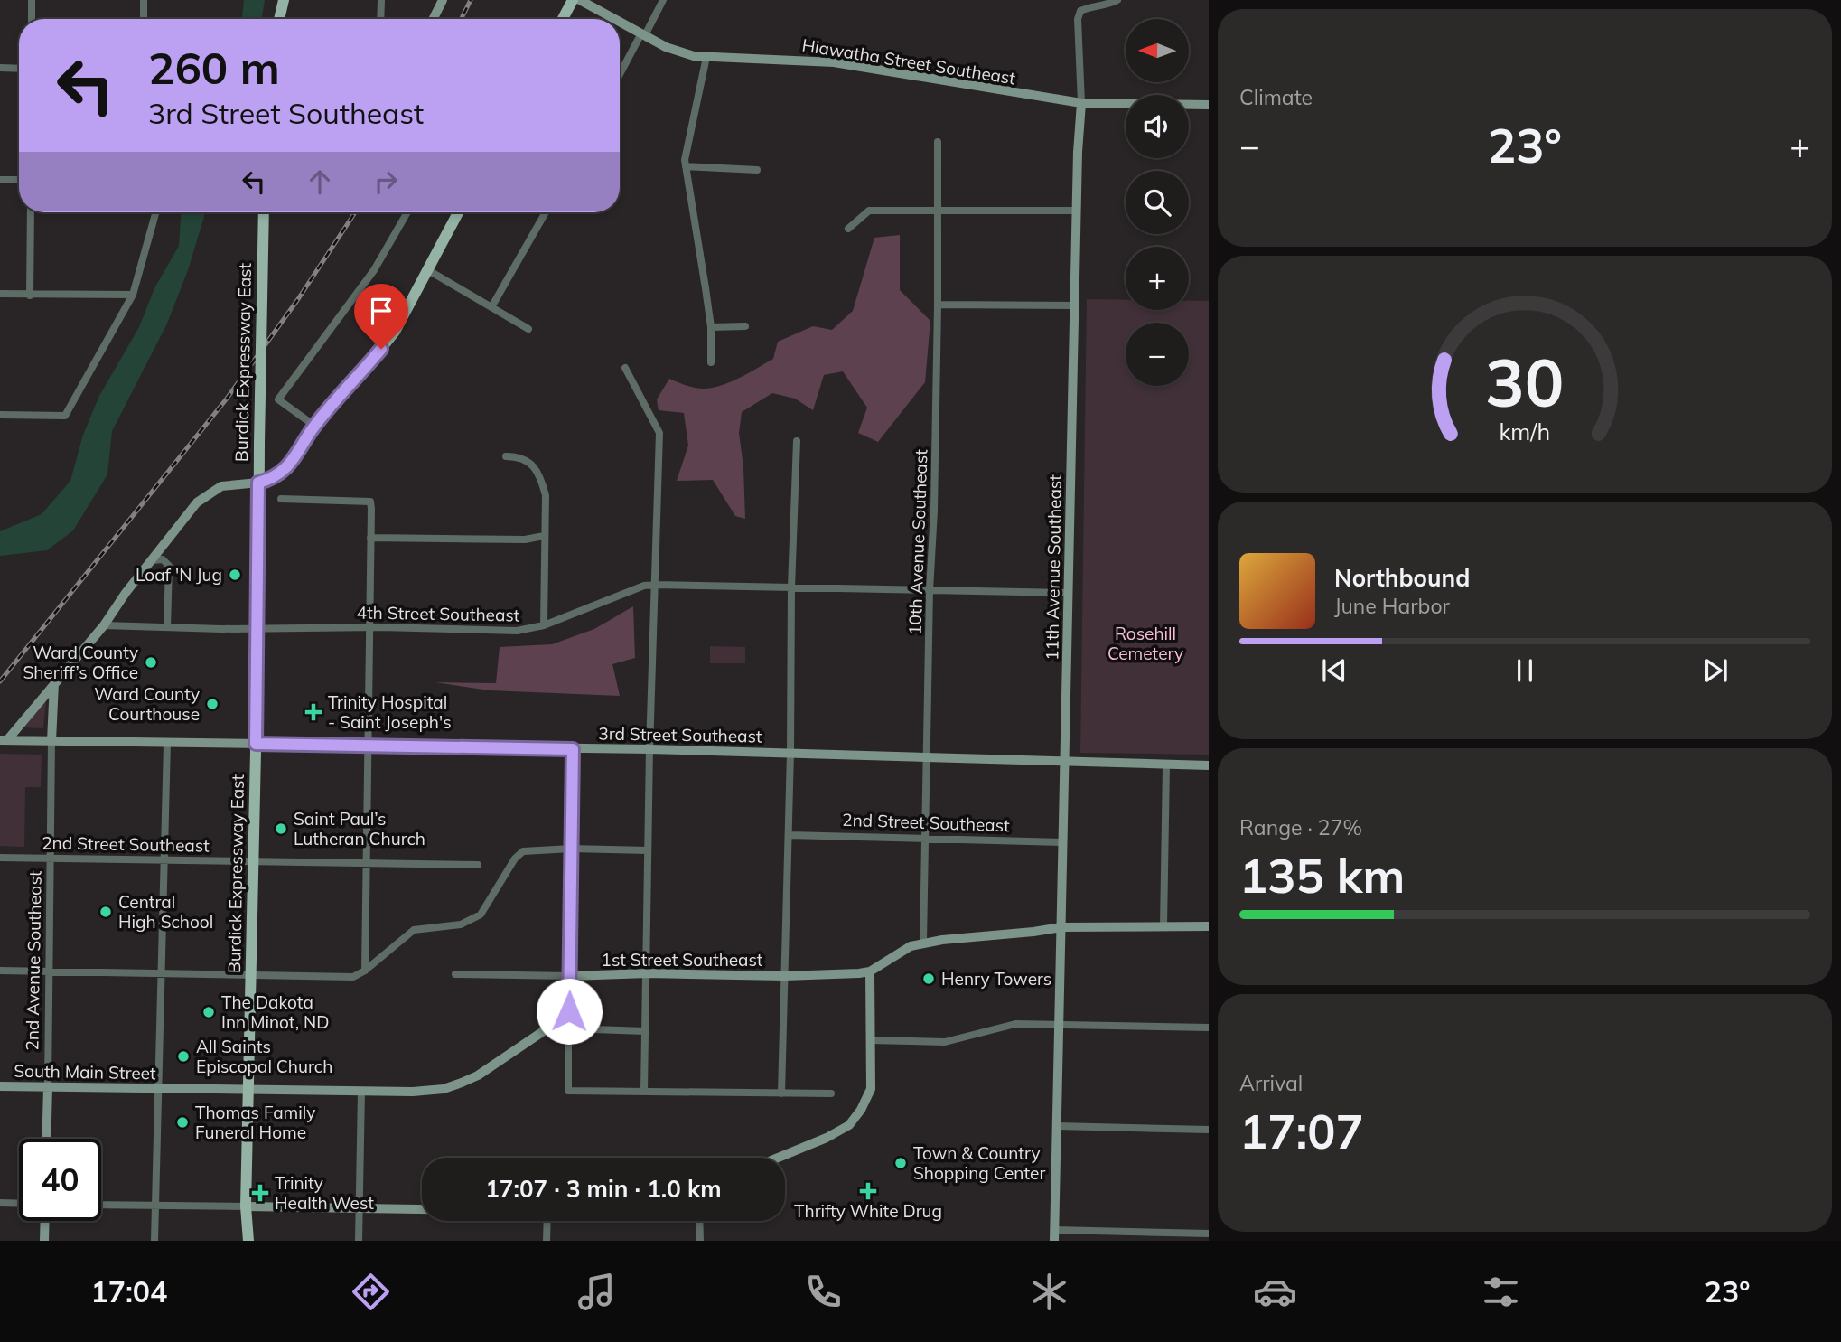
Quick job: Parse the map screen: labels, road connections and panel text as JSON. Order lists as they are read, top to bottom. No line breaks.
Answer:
{"streets":{"main road":["Burdick Expressway East"],"street":["Hiawatha Street Southeast","10th Avenue Southeast","11th Avenue Southeast","4th Street Southeast","3rd Street Southeast","2nd Street Southeast","1st Street Southeast","2nd Avenue Southeast","South Main Street"]},"crossings":[["Hiawatha Street Southeast","11th Avenue Southeast"],["Burdick Expressway East","4th Street Southeast"],["Burdick Expressway East","3rd Street Southeast"],["Burdick Expressway East","2nd Street Southeast"],["Burdick Expressway East","South Main Street"],["10th Avenue Southeast","4th Street Southeast"],["10th Avenue Southeast","3rd Street Southeast"],["10th Avenue Southeast","2nd Street Southeast"],["11th Avenue Southeast","4th Street Southeast"],["11th Avenue Southeast","3rd Street Southeast"],["11th Avenue Southeast","2nd Street Southeast"],["3rd Street Southeast","2nd Avenue Southeast"],["2nd Street Southeast","2nd Avenue Southeast"],["2nd Avenue Southeast","South Main Street"]],"parks":["Rosehill Cemetery"],"places":{"other":["Loaf 'N Jug","Ward County Sheriff’s Office","Ward County Courthouse","Saint Paul’s Lutheran Church","Central High School","Henry Towers","The Dakota Inn Minot, ND","All Saints Episcopal Church","Thomas Family Funeral Home","Town & Country Shopping Center"],"health":["Trinity Hospital - Saint Joseph's","Thrifty White Drug","Trinity Health West"]},"north":"left","page":{"tile":["Climate",["Range · 27%","135 km"],["Arrival","17:07"]],"map_buttons":["+","−"],"turn":["260 m","3rd Street Southeast"],"heat":["−","23°","+"],"song":["Northbound","June Harbor"],"limit":"40","trip":"17:07 · 3 min · 1.0 km","tabs":["17:04","23°"],"gauge":["30","km/h"]}}
